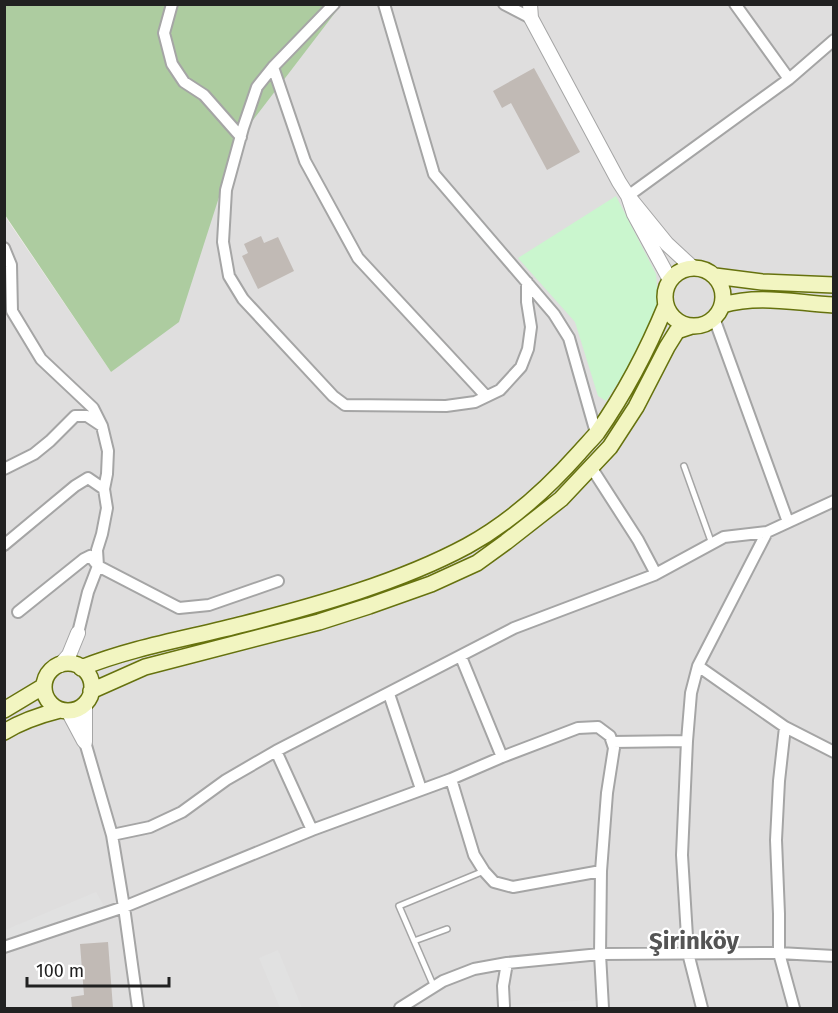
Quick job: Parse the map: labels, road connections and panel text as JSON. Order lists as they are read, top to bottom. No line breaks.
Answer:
{"districts":["Şirinköy"],"scale_bar":"100 m"}
